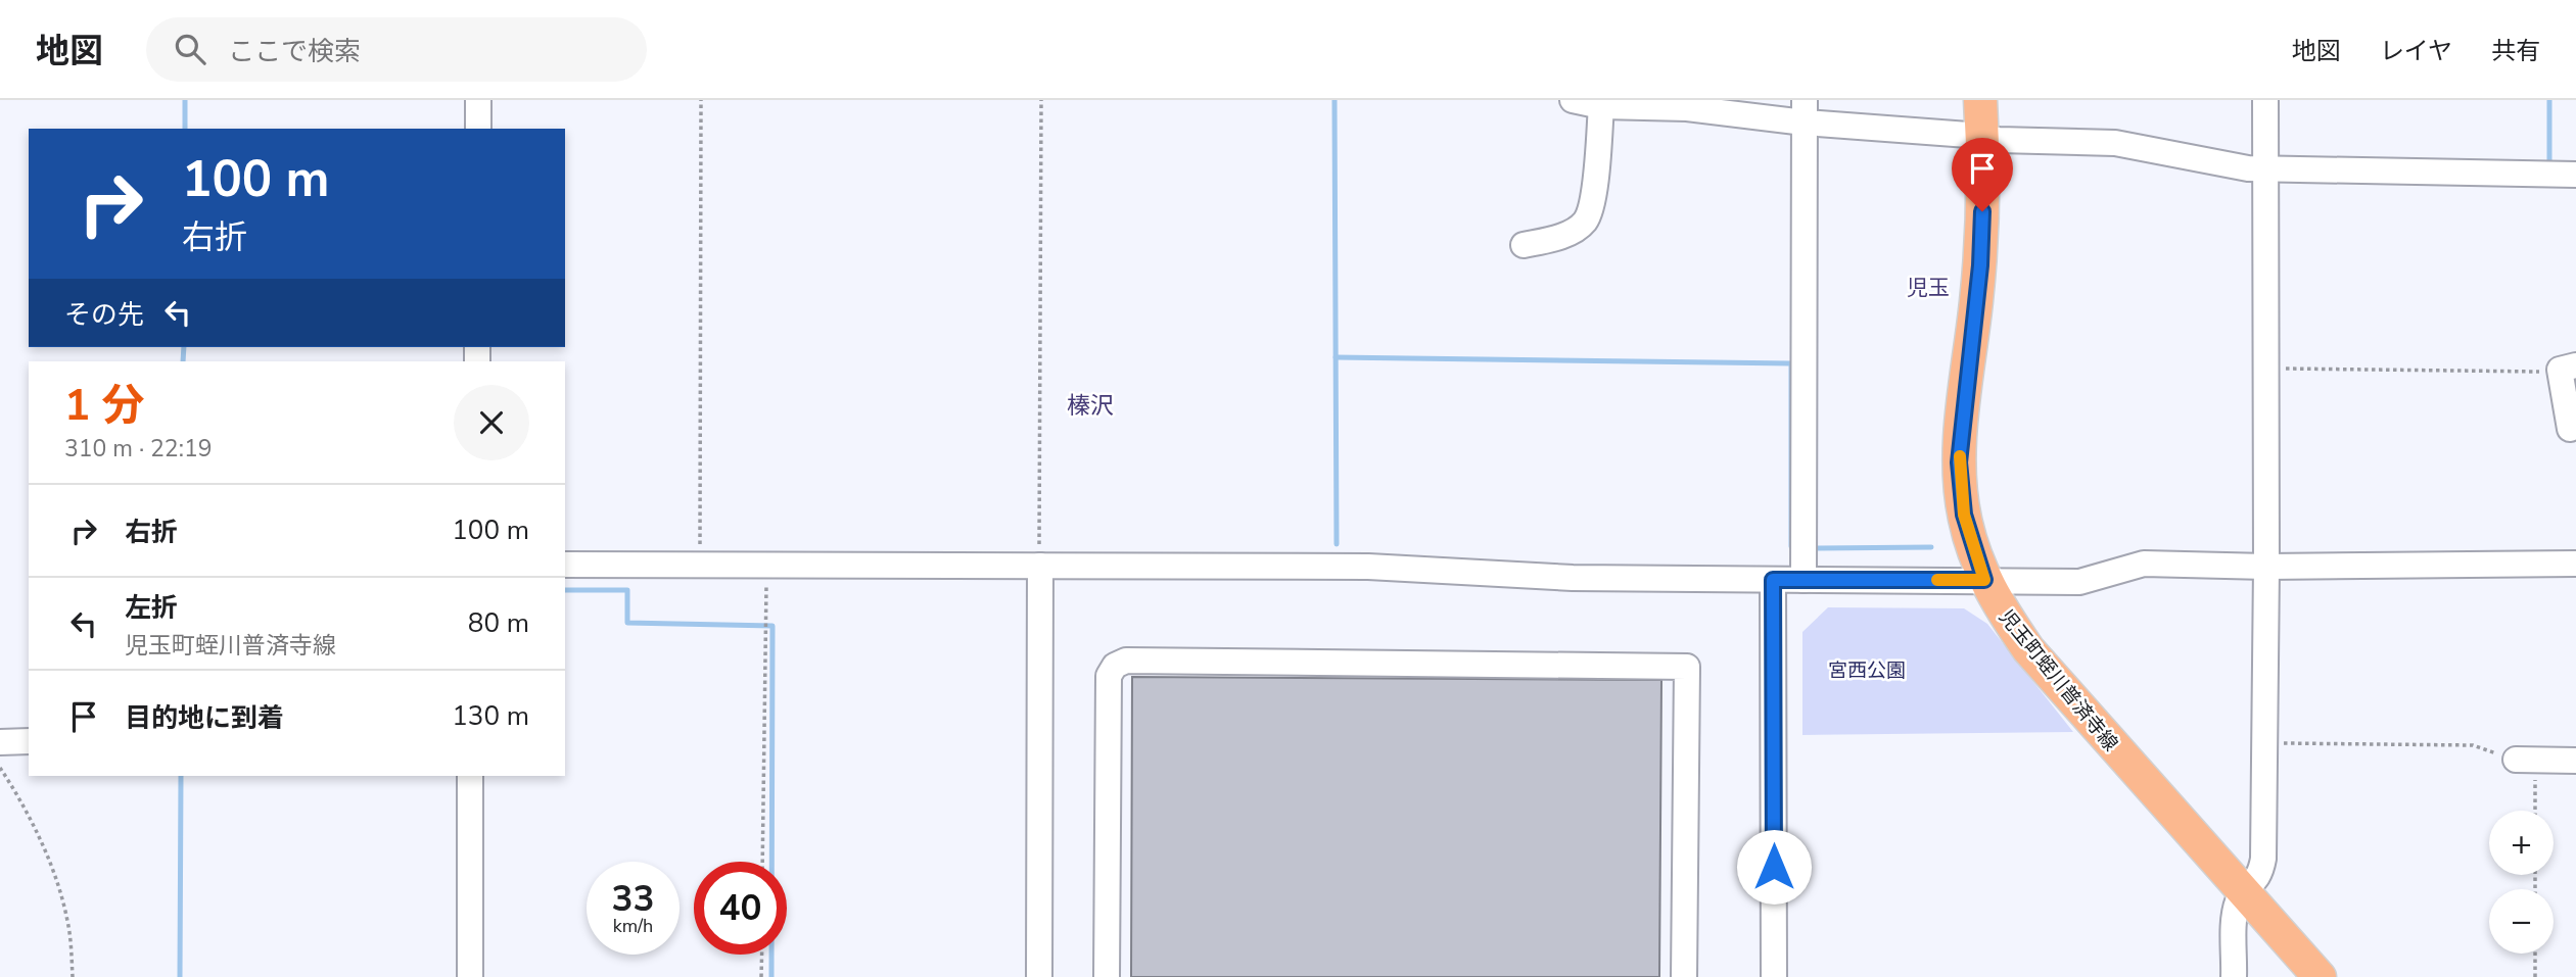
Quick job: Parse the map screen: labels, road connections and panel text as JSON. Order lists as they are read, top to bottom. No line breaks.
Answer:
{"streets":{"main road":["児玉町蛭川普済寺線"]},"districts":["児玉","榛沢"],"parks":["宮西公園"],"page":{"header":"地図","search":"ここで検索","nav":["地図","レイヤ","共有"],"turn":["100 m","右折"],"then":"その先","heading":["1 分","310 m · 22:19"],"list":[{"name":"右折","value":"100 m"},{"name":"左折","note":"児玉町蛭川普済寺線","value":"80 m"},{"name":"目的地に到着","value":"130 m"}],"map_buttons":["+","−"],"speed":"33 km/h","limit":"40"}}
